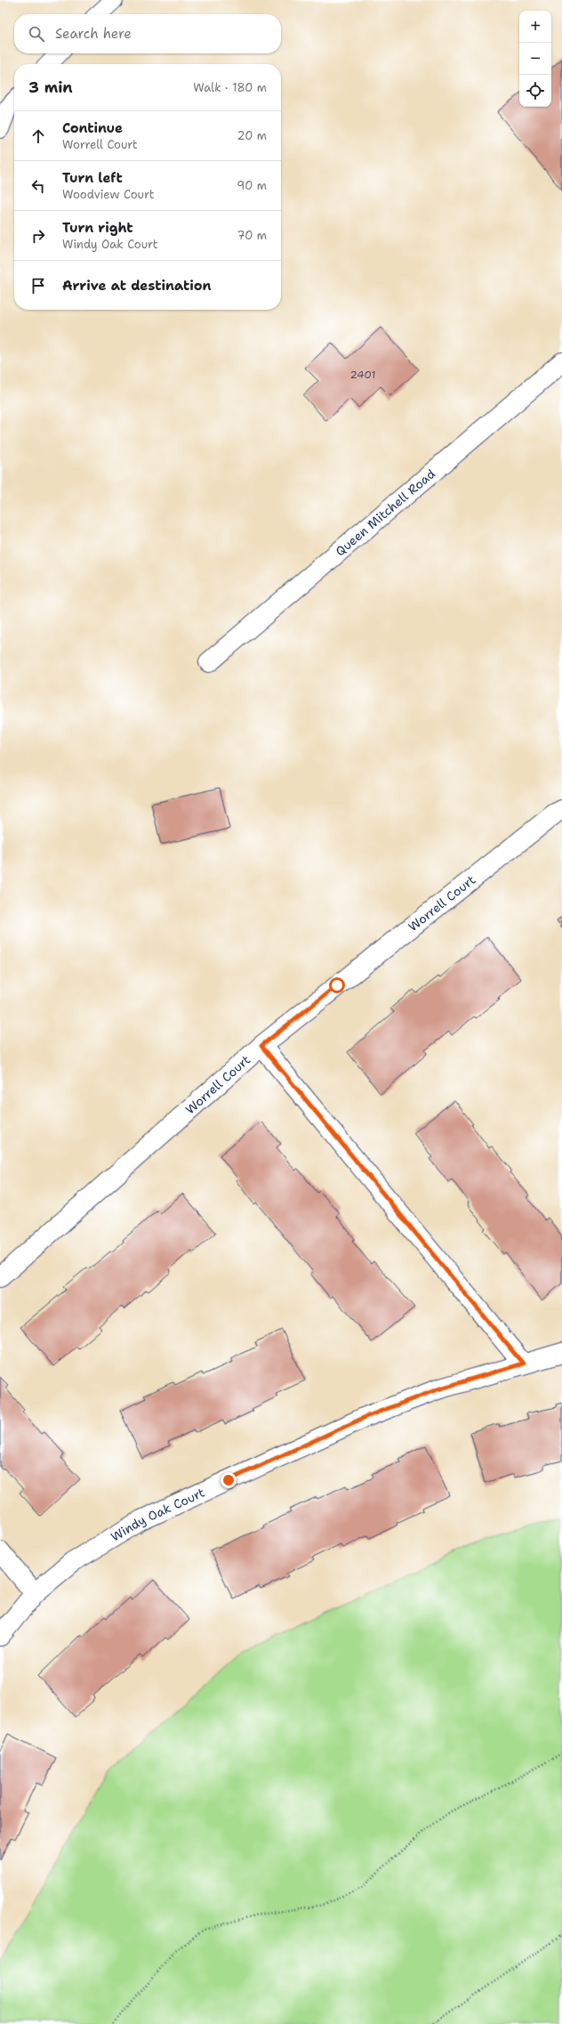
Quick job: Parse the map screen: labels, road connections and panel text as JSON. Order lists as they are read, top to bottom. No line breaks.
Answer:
{"streets":{"street":["Queen Mitchell Road","Worrell Court","Windy Oak Court"]},"house_numbers":["2401"],"page":{"map_buttons":["+","−"],"search":"Search here","heading":["3 min","Walk · 180 m"],"list":[["Continue","Worrell Court","20 m"],["Turn left","Woodview Court","90 m"],["Turn right","Windy Oak Court","70 m"],"Arrive at destination"]}}
